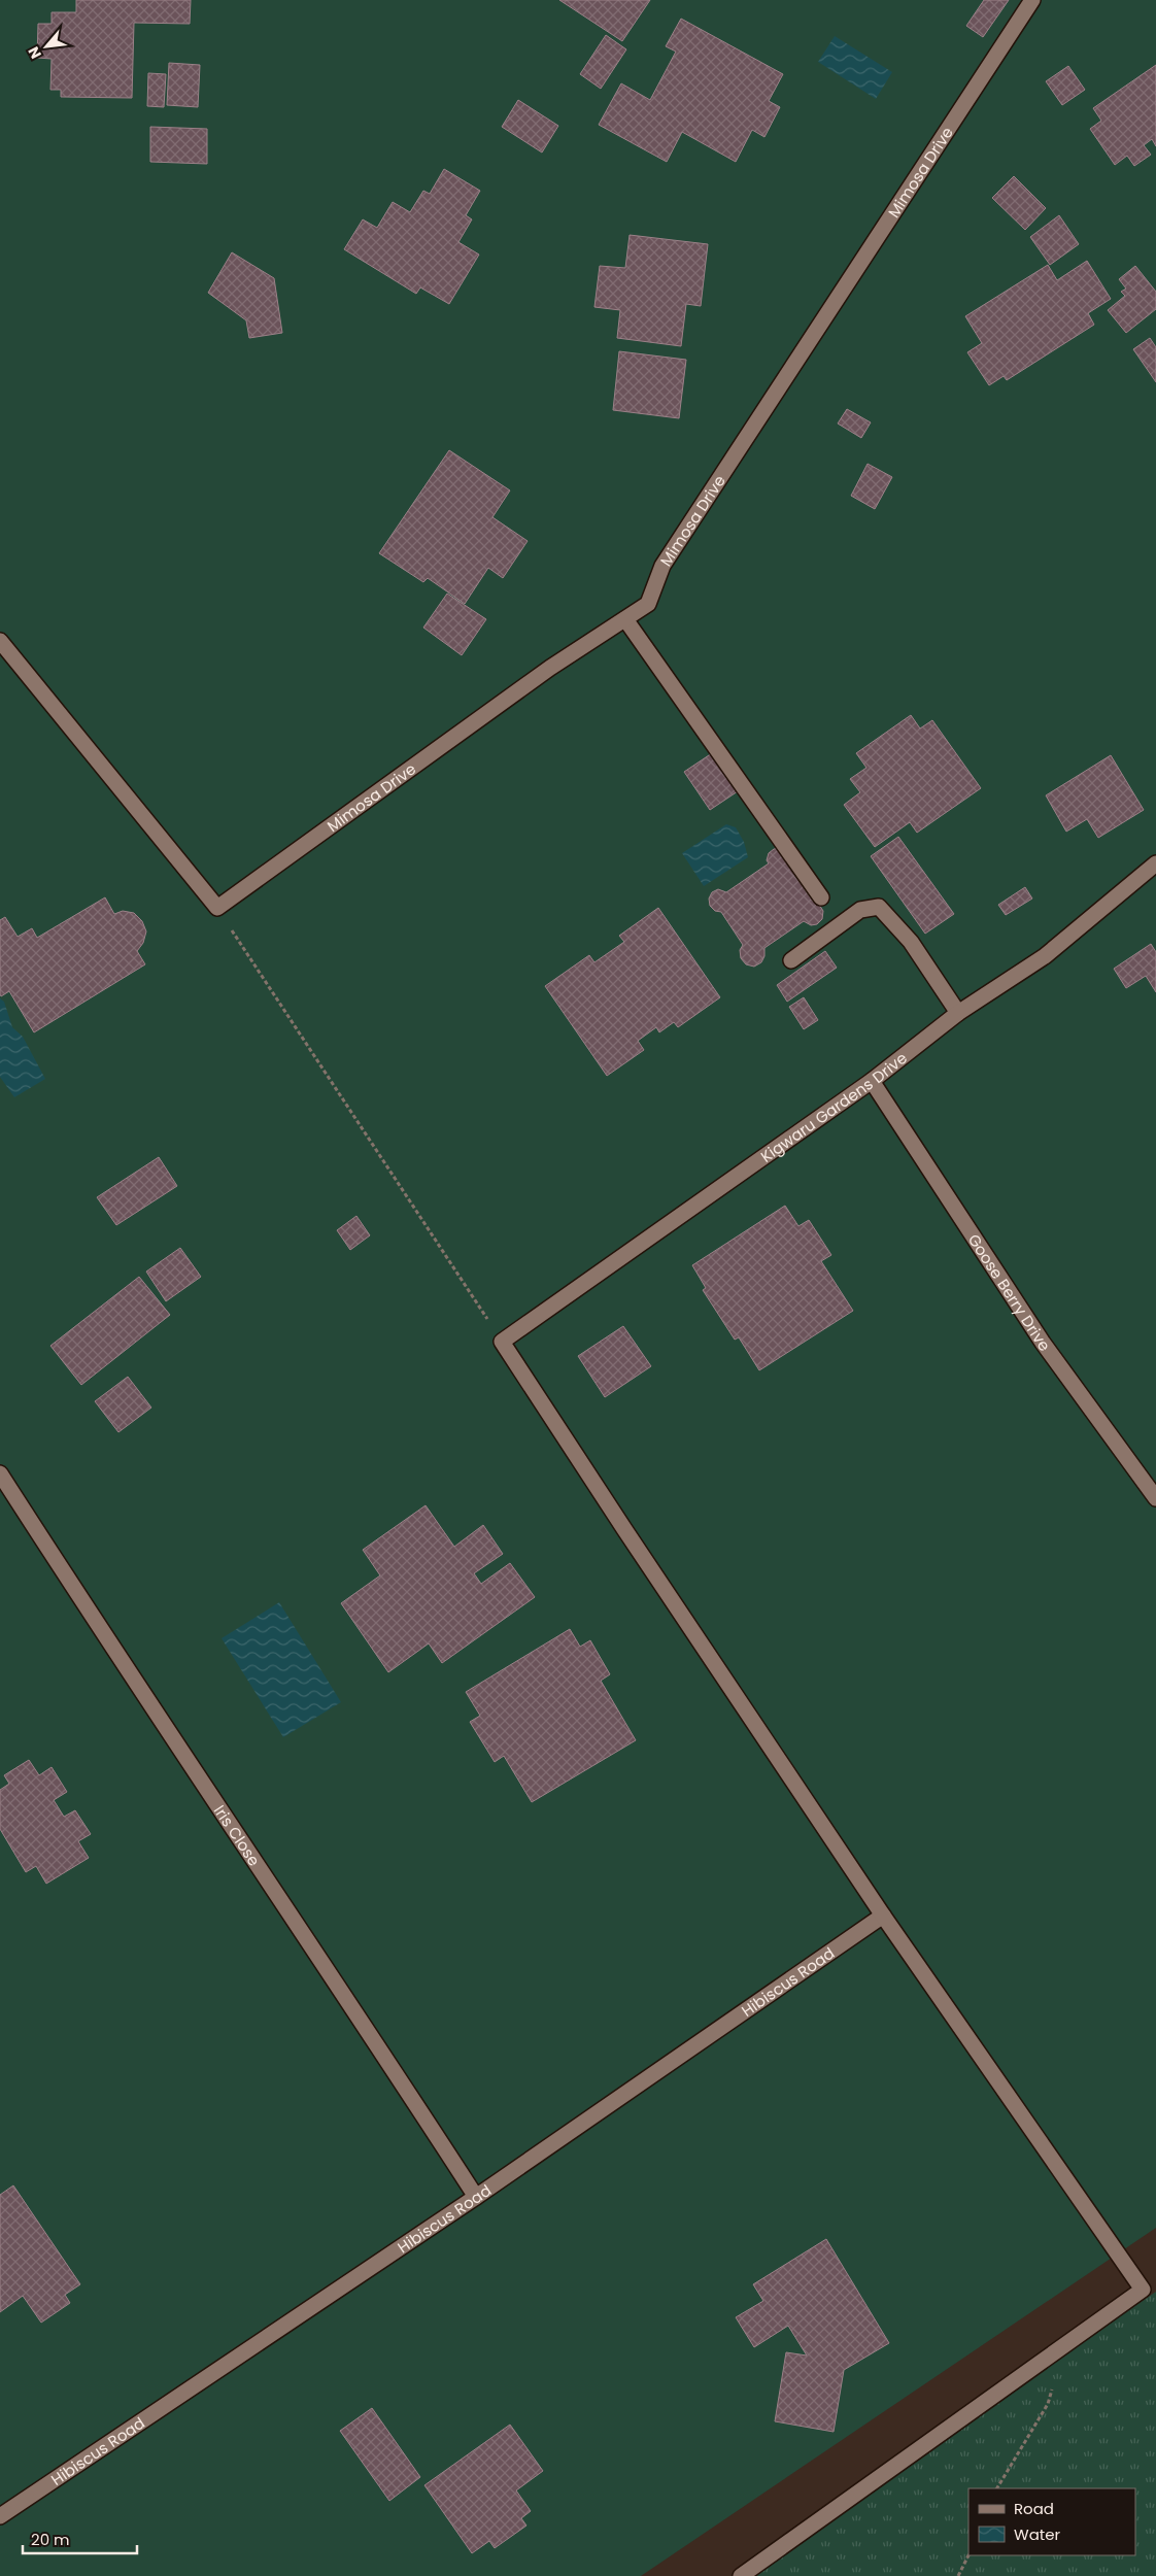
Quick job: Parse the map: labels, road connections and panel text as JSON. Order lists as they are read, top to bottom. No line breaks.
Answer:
{"streets":{"street":["Mimosa Drive","Kigwaru Gardens Drive","Goose Berry Drive","Iris Close","Hibiscus Road"]},"crossings":[["Kigwaru Gardens Drive","Goose Berry Drive"],["Iris Close","Hibiscus Road"]],"legend":["Road","Water"],"scale_bar":"20 m","north":"bottom left"}
